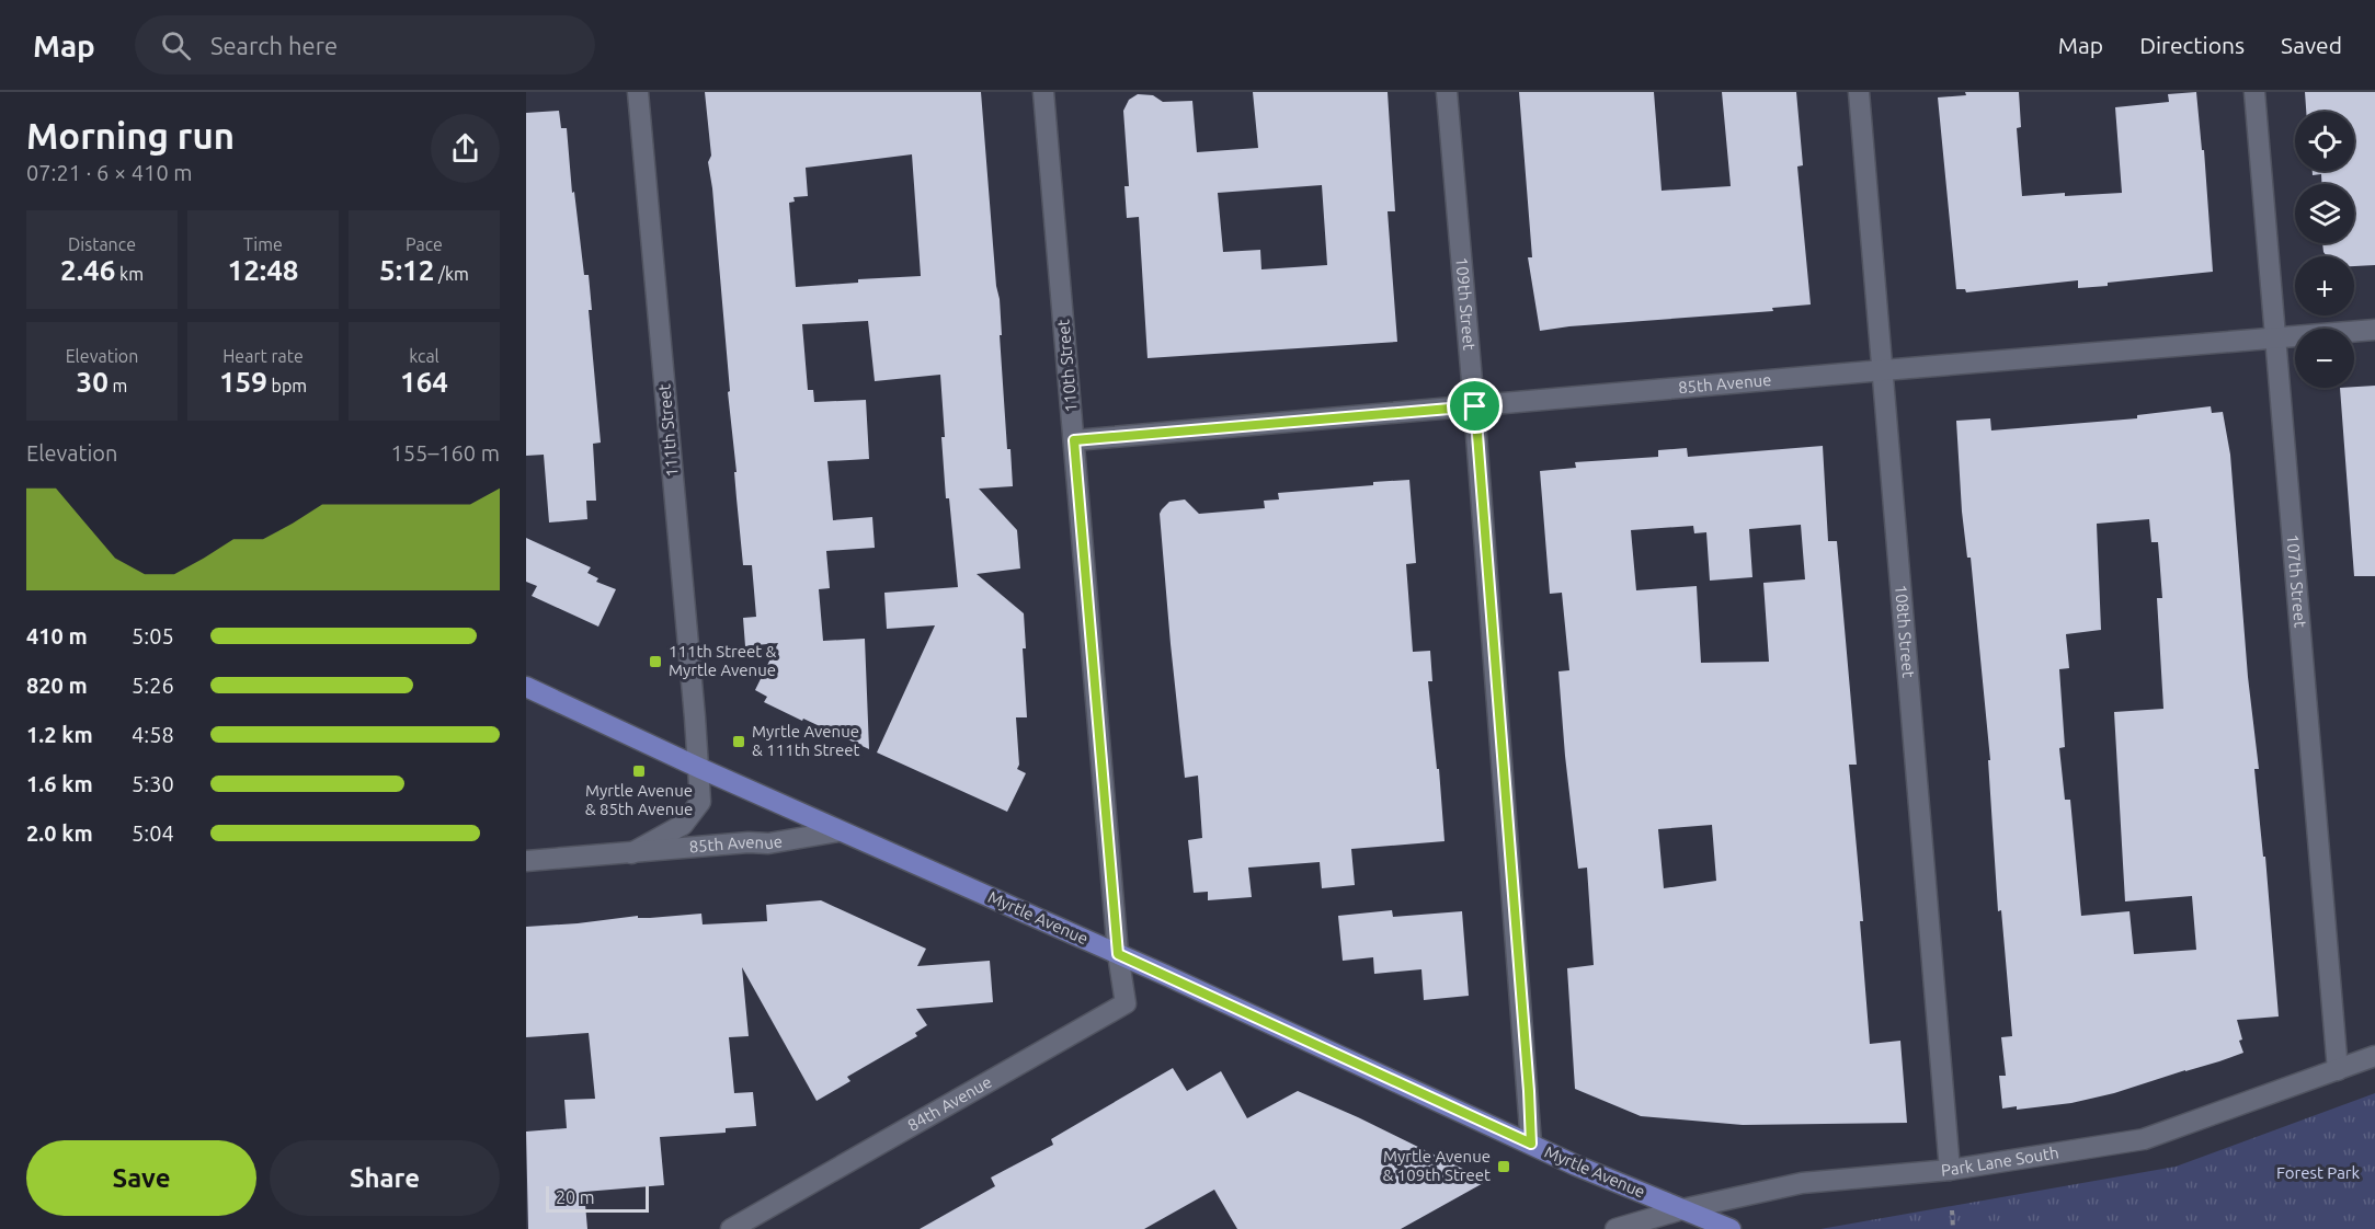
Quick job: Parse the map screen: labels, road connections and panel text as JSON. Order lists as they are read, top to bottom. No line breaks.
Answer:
{"streets":{"main road":["Myrtle Avenue"],"street":["109th Street","110th Street","85th Avenue","111th Street","107th Street","108th Street","84th Avenue","Park Lane South"]},"crossings":[["109th Street","85th Avenue"],["109th Street","Myrtle Avenue"],["110th Street","85th Avenue"],["110th Street","Myrtle Avenue"],["110th Street","84th Avenue"],["85th Avenue","111th Street"],["85th Avenue","107th Street"],["85th Avenue","108th Street"],["85th Avenue","Myrtle Avenue"],["111th Street","Myrtle Avenue"],["107th Street","Park Lane South"],["108th Street","Park Lane South"],["Myrtle Avenue","84th Avenue"],["Myrtle Avenue","Park Lane South"]],"parks":["Forest Park"],"places":{"transit":["111th Street & Myrtle Avenue","Myrtle Avenue & 111th Street","Myrtle Avenue & 85th Avenue","Myrtle Avenue & 109th Street"]},"scale_bar":"20 m","page":{"header":"Map","search":"Search here","nav":["Map","Directions","Saved"],"heading":["Morning run","07:21 · 6 × 410 m"],"map_buttons":["+","−"],"stats":[["Distance","2.46 km"],["Time","12:48"],["Pace","5:12 /km"],["Elevation","30 m"],["Heart rate","159 bpm"],["kcal","164"]],"chart":["Elevation","155–160 m"],"list":[{"name":"410 m","note":"5:05"},{"name":"820 m","note":"5:26"},{"name":"1.2 km","note":"4:58"},{"name":"1.6 km","note":"5:30"},{"name":"2.0 km","note":"5:04"}],"buttons":["Save","Share"],"scale":"20 m"}}
